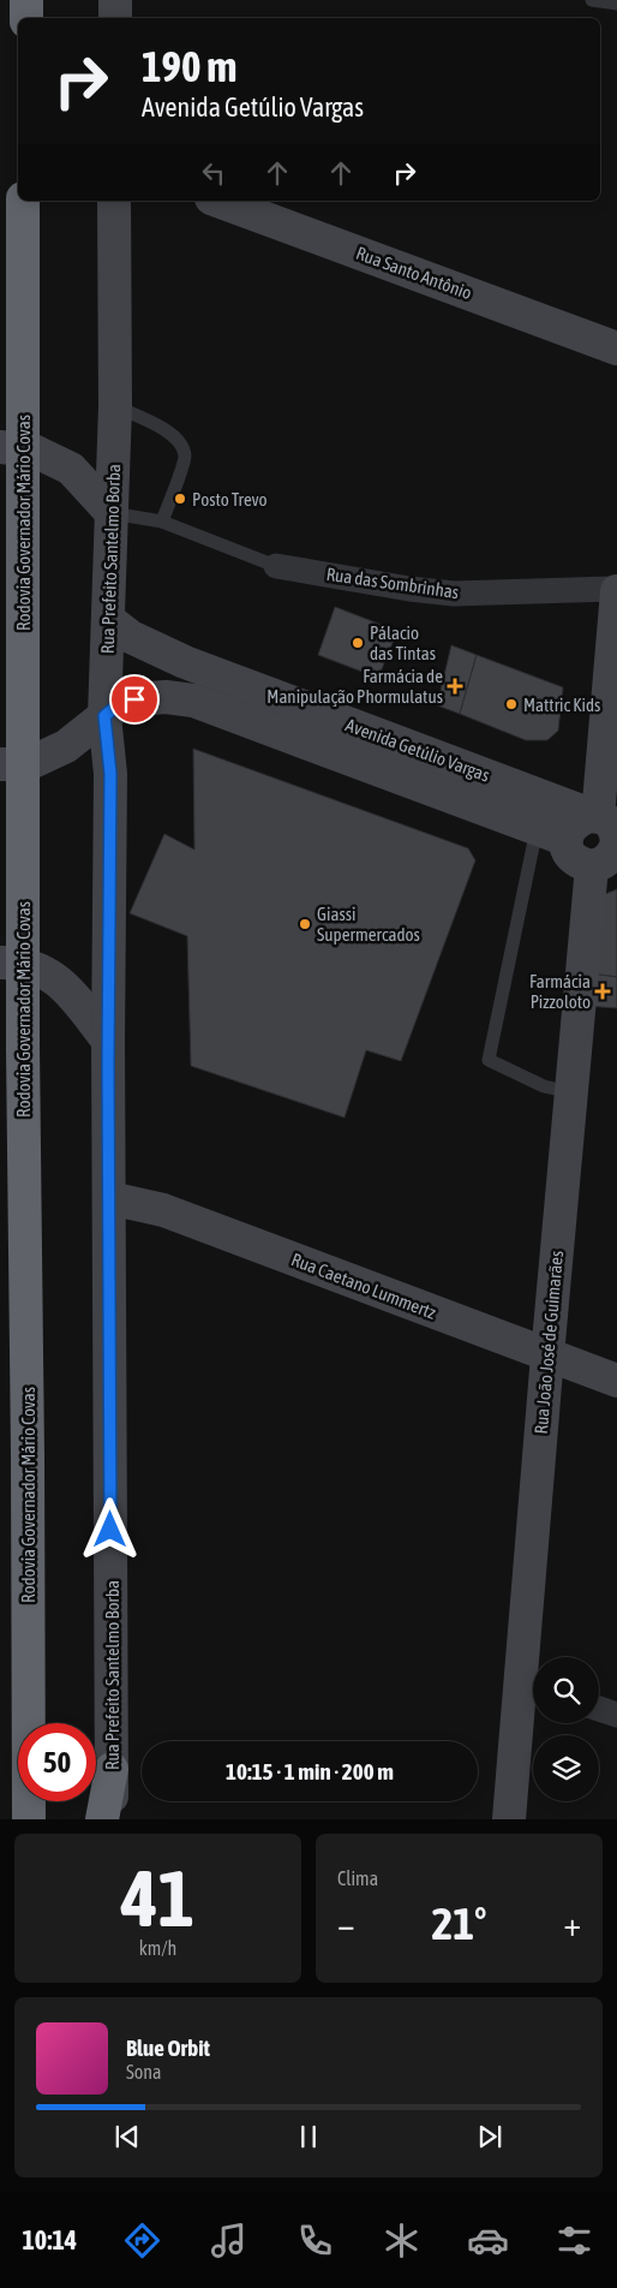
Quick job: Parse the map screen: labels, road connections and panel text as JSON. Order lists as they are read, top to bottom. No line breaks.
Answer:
{"streets":{"highway":["Rodovia Governador Mário Covas"],"main road":["Rua Santo Antônio","Rua Prefeito Santelmo Borba","Avenida Getúlio Vargas","Rua Caetano Lummertz","Rua João José de Guimarães"],"street":["Rua das Sombrinhas"]},"crossings":[["Rua Prefeito Santelmo Borba","Avenida Getúlio Vargas"],["Rua Prefeito Santelmo Borba","Rua Caetano Lummertz"],["Rua Caetano Lummertz","Rua João José de Guimarães"]],"places":{"other":["Posto Trevo","Pálacio das Tintas","Mattric Kids","Giassi Supermercados"],"health":["Farmácia de Manipulação Phormulatus","Farmácia Pizzoloto"]},"page":{"turn":["190 m","Avenida Getúlio Vargas"],"limit":"50","trip":"10:15 · 1 min · 200 m","tile":[["41","km/h"],"Clima"],"heat":["−","21°","+"],"song":["Blue Orbit","Sona"],"tabs":"10:14"}}
